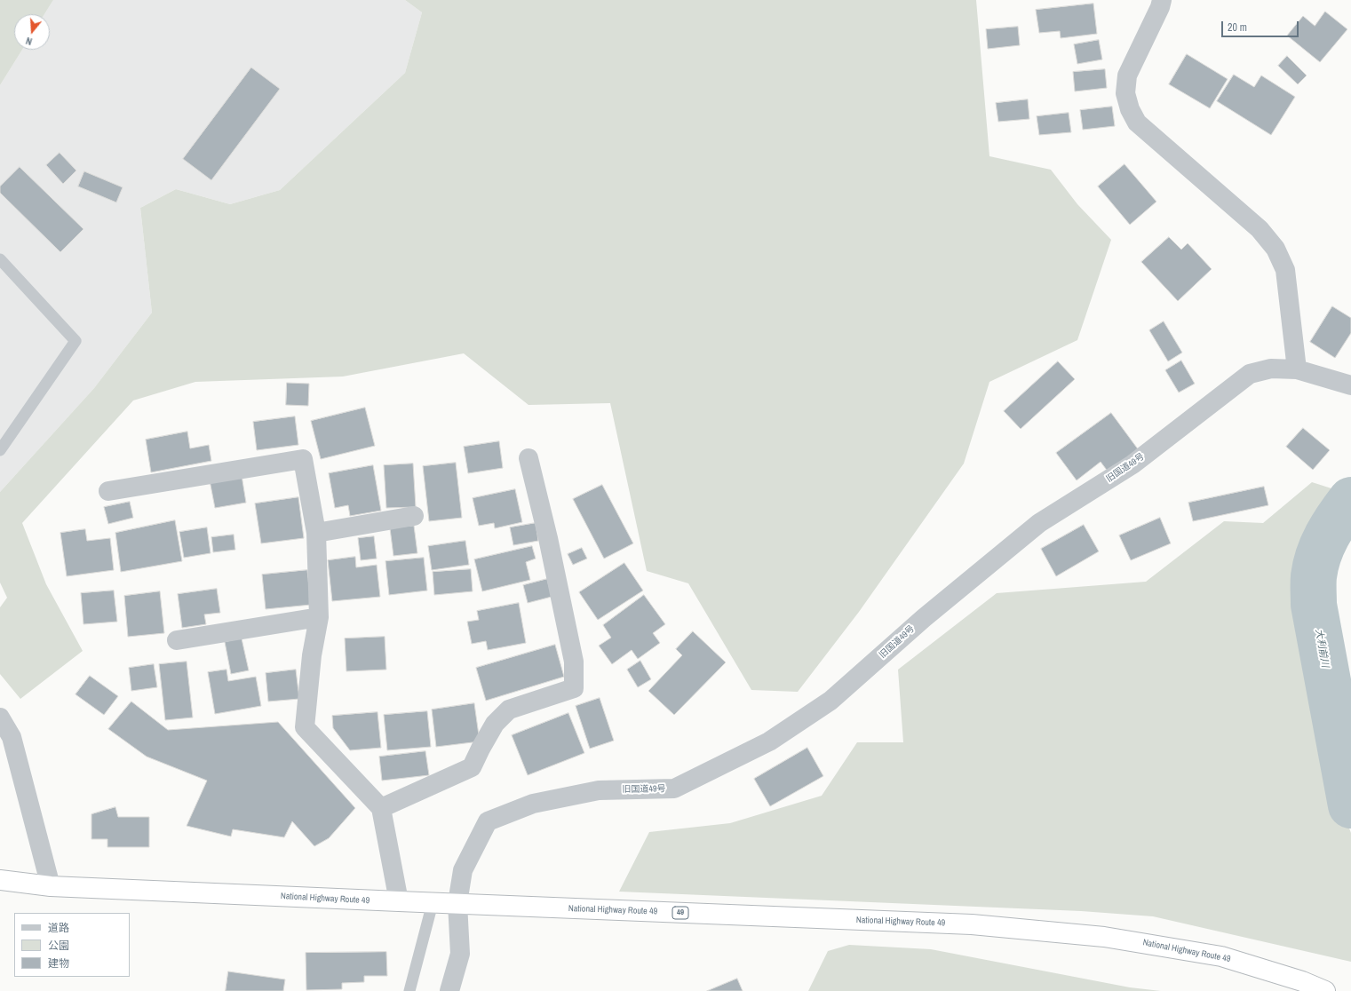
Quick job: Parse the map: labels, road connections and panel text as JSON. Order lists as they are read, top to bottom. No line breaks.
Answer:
{"streets":{"highway":["National Highway Route 49","49"],"street":["旧国道49号"]},"crossings":[["旧国道49号","National Highway Route 49"]],"water":["大利前川"],"legend":["道路","公園","建物"],"scale_bar":"20 m","north":"bottom"}
